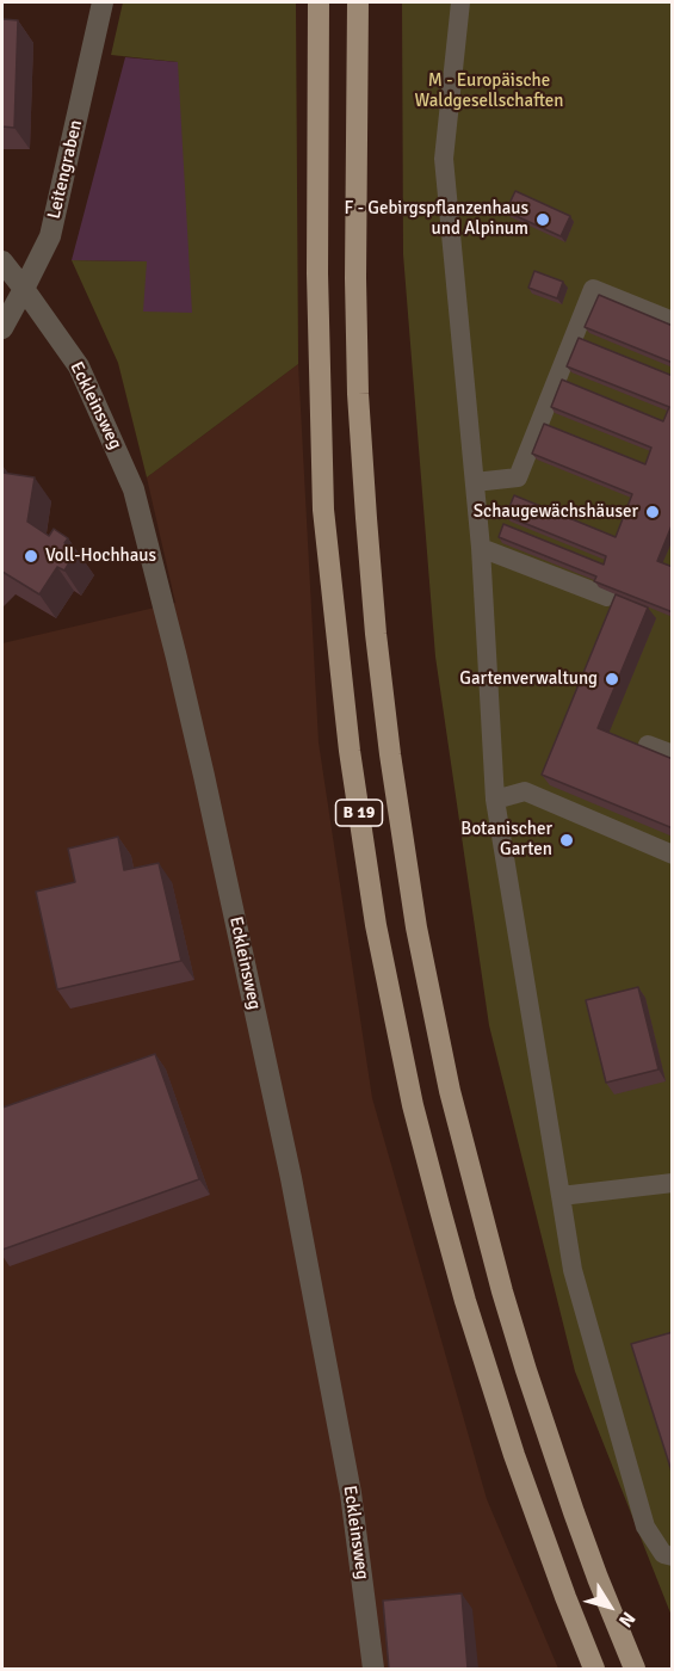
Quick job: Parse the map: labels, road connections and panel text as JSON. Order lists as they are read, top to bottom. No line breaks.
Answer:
{"streets":{"main road":["B 19"],"street":["Leitengraben","Eckleinsweg"]},"crossings":[["Leitengraben","Eckleinsweg"]],"parks":["M - Europäische Waldgesellschaften"],"places":["F - Gebirgspflanzenhaus und Alpinum","Schaugewächshäuser","Voll-Hochhaus","Gartenverwaltung","Botanischer Garten"],"north":"bottom right"}
